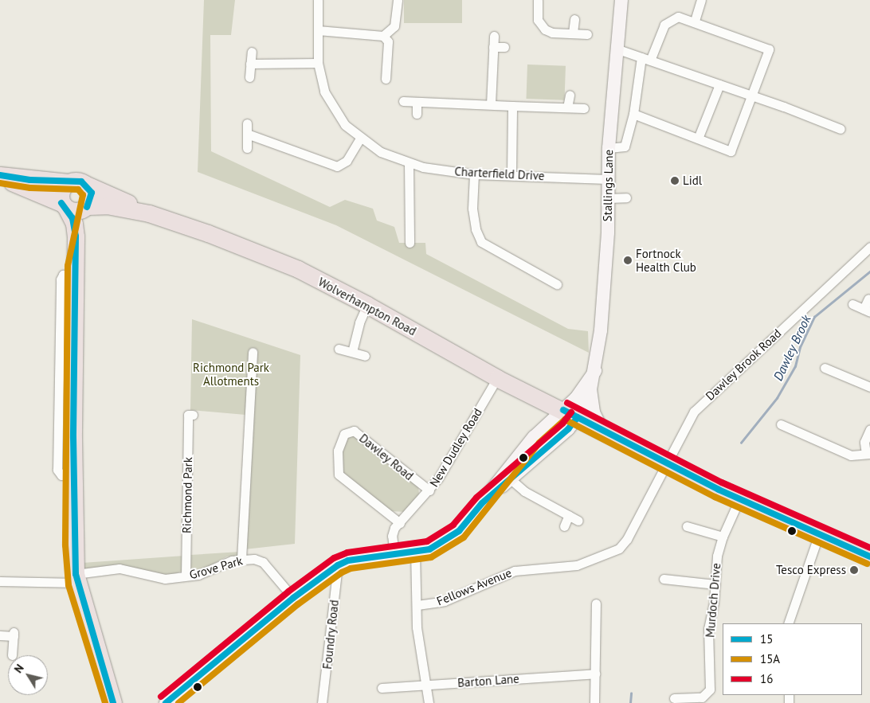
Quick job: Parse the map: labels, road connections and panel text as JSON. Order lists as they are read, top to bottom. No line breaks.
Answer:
{"streets":{"highway":["Wolverhampton Road"],"main road":["Stallings Lane"],"street":["Charterfield Drive","Dawley Brook Road","New Dudley Road","Dawley Road","Richmond Park","Grove Park","Fellows Avenue","Murdoch Drive","Foundry Road","Barton Lane"]},"crossings":[["Charterfield Drive","Stallings Lane"],["Stallings Lane","Wolverhampton Road"],["Wolverhampton Road","Dawley Brook Road"],["Wolverhampton Road","New Dudley Road"],["Wolverhampton Road","Fellows Avenue"],["Wolverhampton Road","Murdoch Drive"],["Dawley Brook Road","Fellows Avenue"],["New Dudley Road","Dawley Road"],["Richmond Park","Grove Park"]],"water":["Dawley Brook"],"parks":["Richmond Park Allotments"],"places":["Lidl","Fortnock Health Club","Tesco Express"],"lines":["transit line 15","transit line 15A","transit line 16"],"legend":["15","15A","16"],"north":"top left"}
